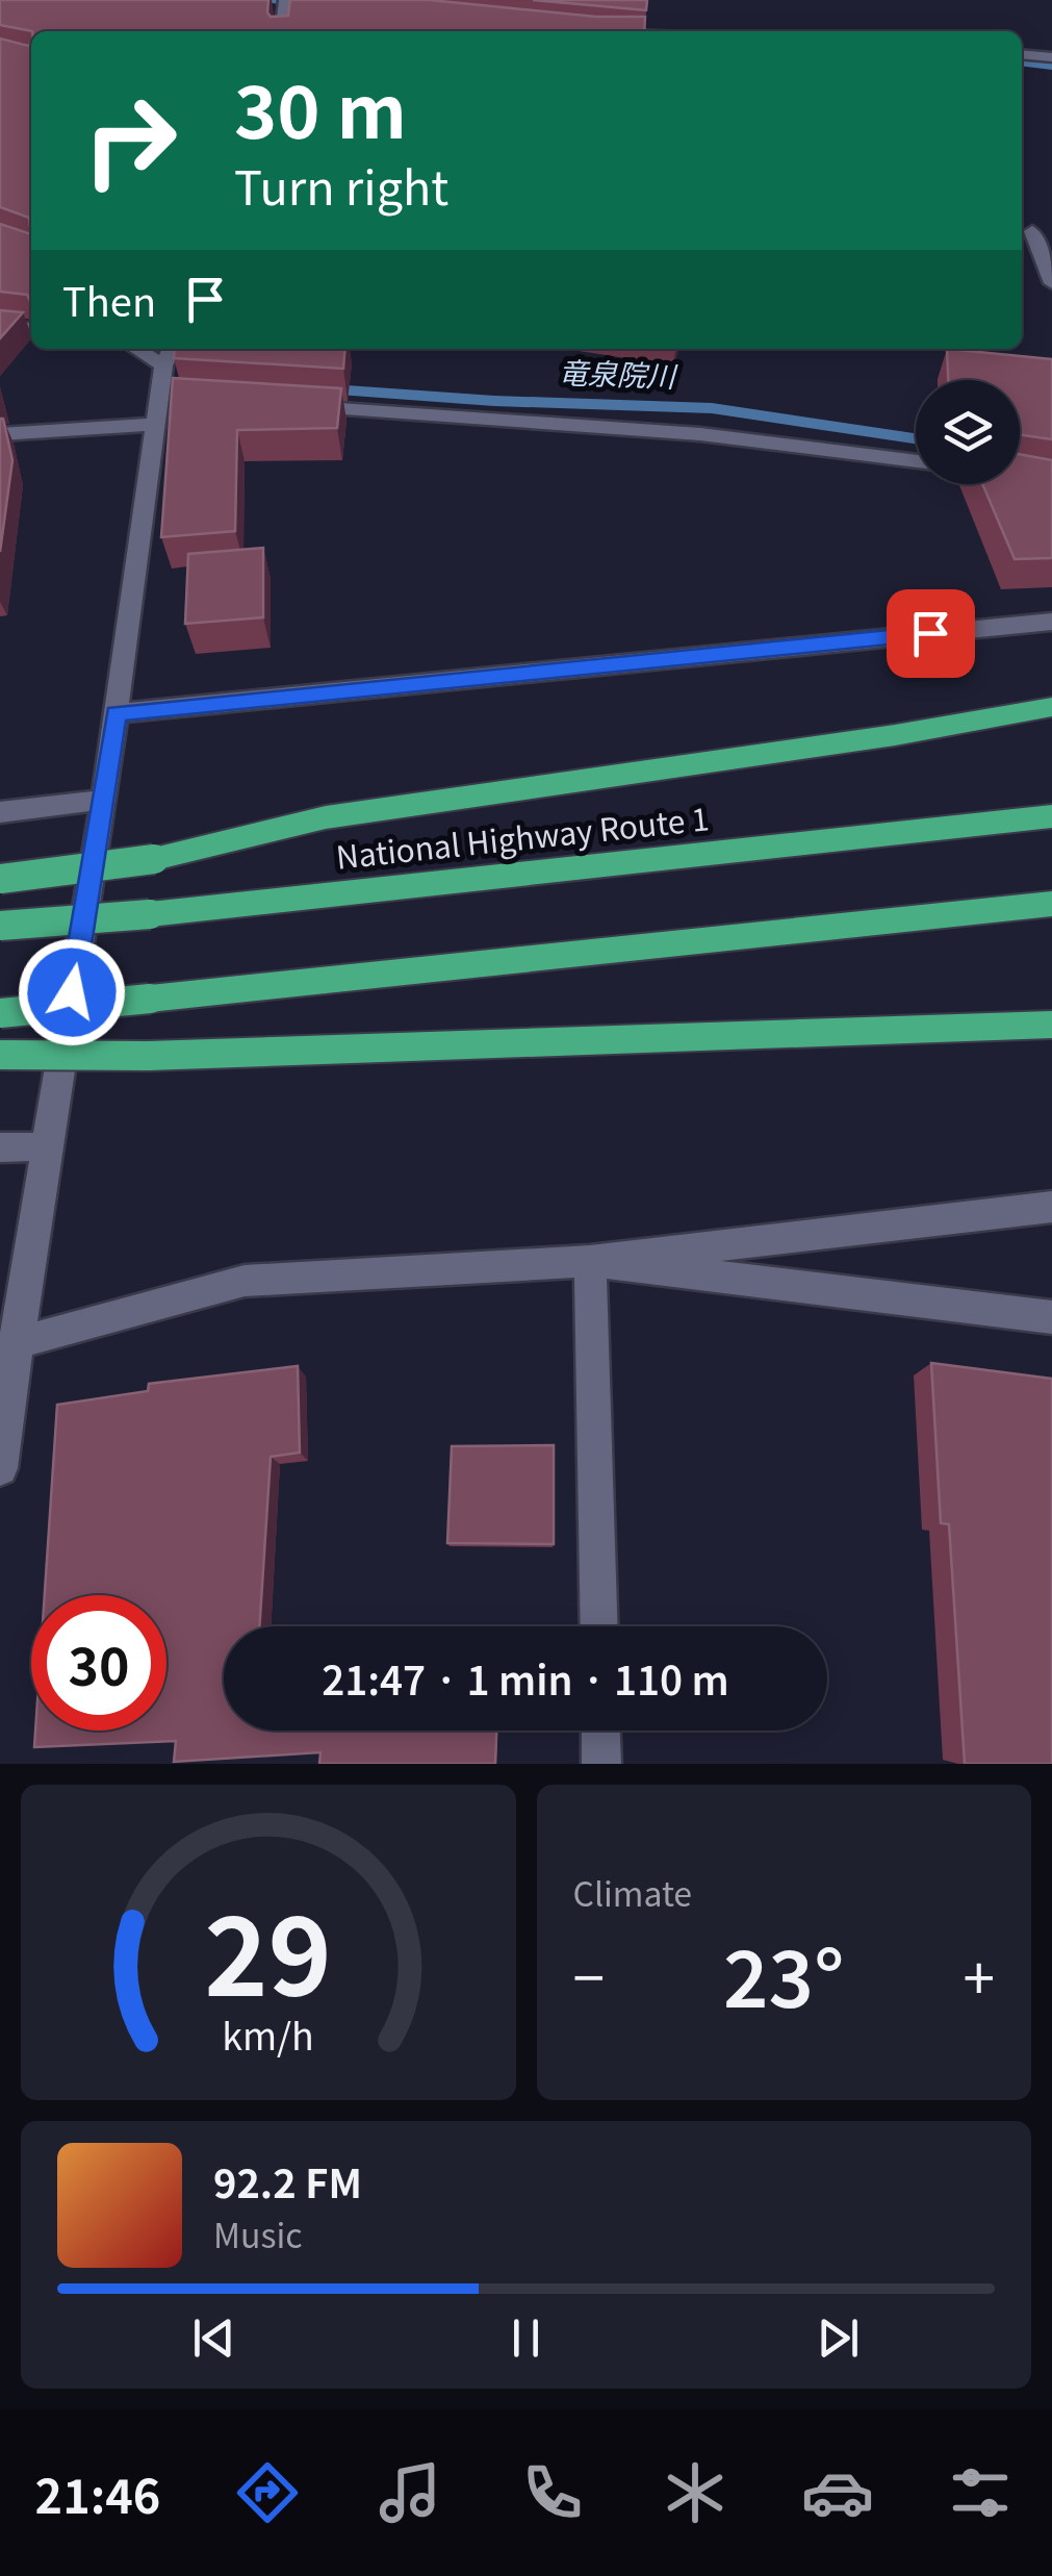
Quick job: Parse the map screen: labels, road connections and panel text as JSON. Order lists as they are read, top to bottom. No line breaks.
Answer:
{"streets":{"highway":["National Highway Route 1"]},"water":["竜泉院川"],"page":{"turn":["30 m","Turn right"],"then":"Then","limit":"30","trip":"21:47 · 1 min · 110 m","tile":"Climate","heat":["−","23°","+"],"song":["92.2 FM","Music"],"tabs":"21:46","gauge":["29","km/h"]}}
